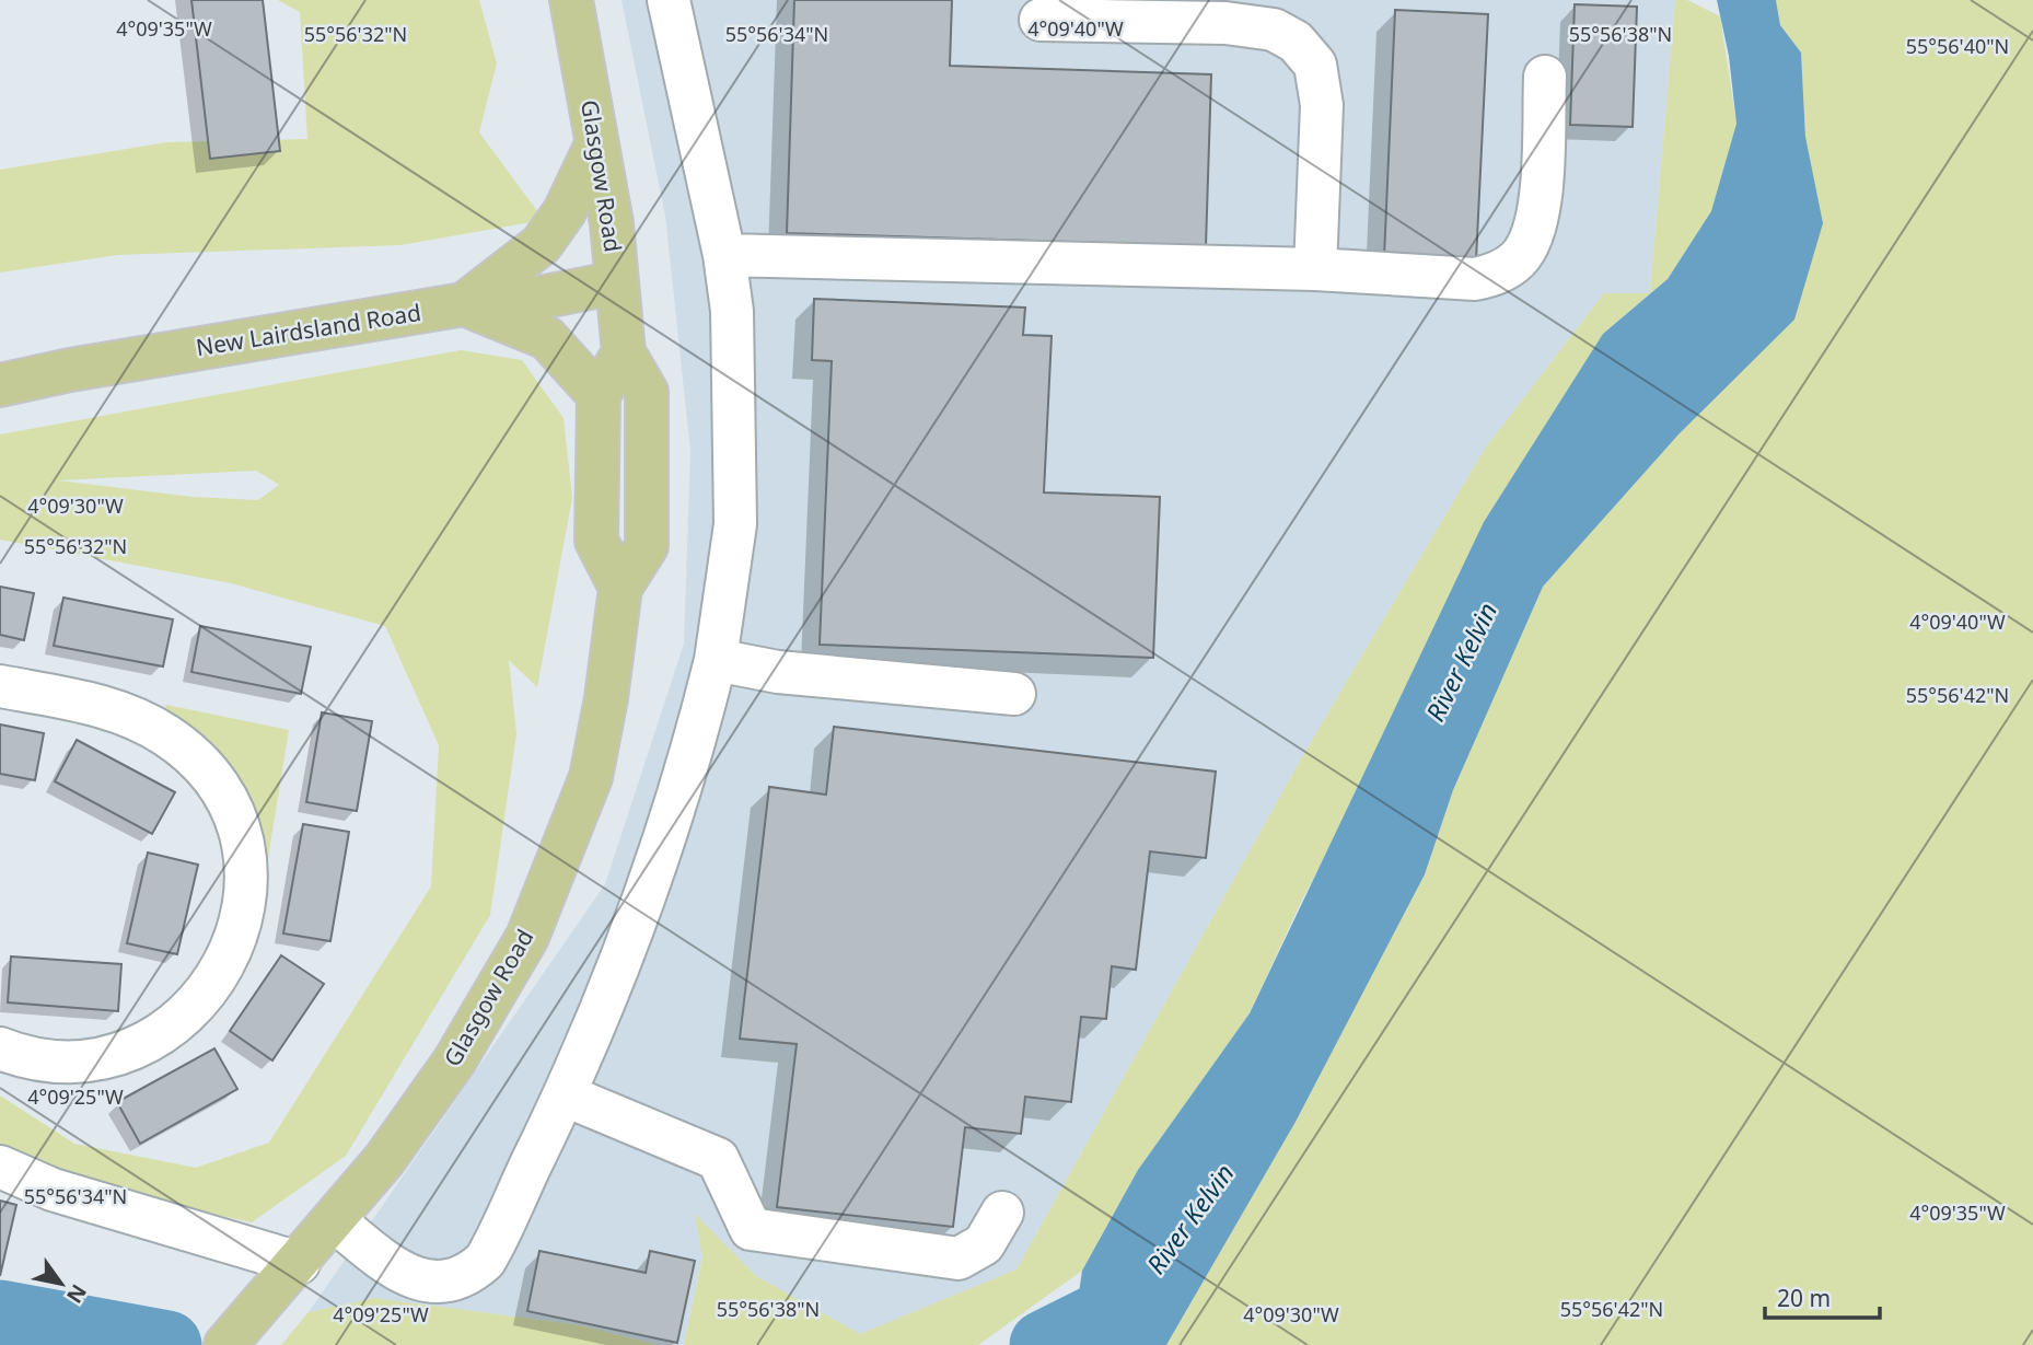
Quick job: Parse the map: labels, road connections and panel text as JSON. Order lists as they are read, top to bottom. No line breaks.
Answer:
{"streets":{"main road":["Glasgow Road","New Lairdsland Road"]},"crossings":[["Glasgow Road","New Lairdsland Road"]],"water":["River Kelvin"],"scale_bar":"20 m","north":"bottom right","coordinates":["4°09'35\"W","4°09'40\"W","55°56'32\"N","55°56'34\"N","55°56'38\"N","55°56'40\"N","4°09'30\"W","55°56'42\"N","4°09'25\"W"]}
